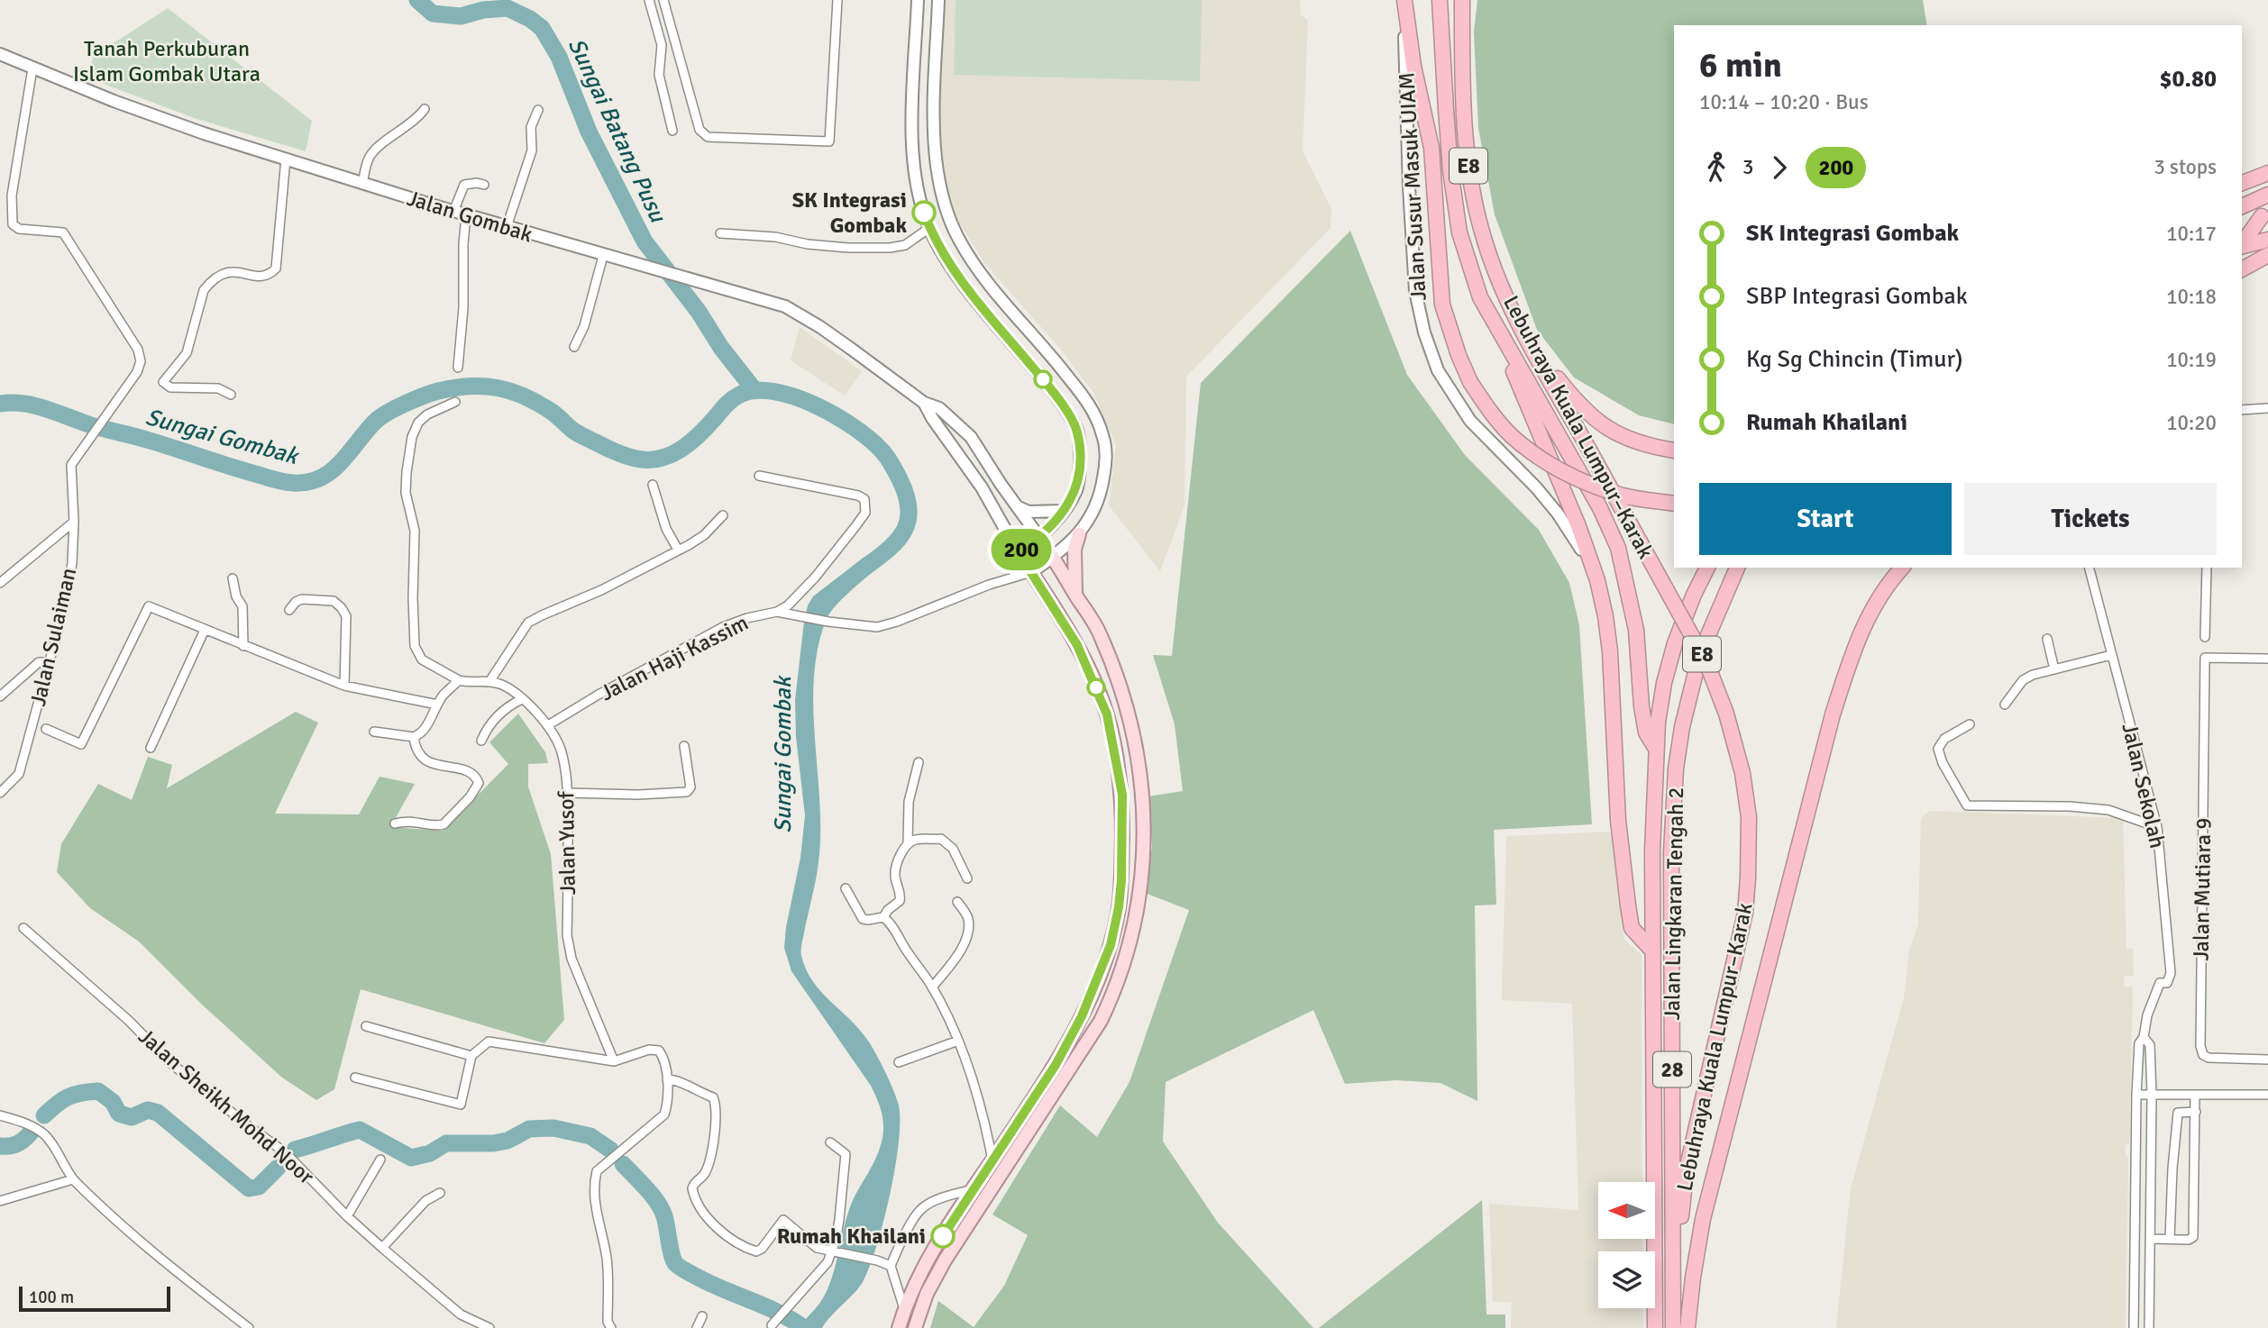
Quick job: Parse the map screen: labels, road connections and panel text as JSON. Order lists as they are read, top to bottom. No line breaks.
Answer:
{"streets":{"highway":["E8","Lebuhraya Kuala Lumpur–Karak","Jalan Lingkaran Tengah 2","28"],"main road":["Jalan Susur Masuk UIAM","Jalan Gombak"],"street":["Jalan Sulaiman","Jalan Haji Kassim","Jalan Sekolah","Jalan Yusof","Jalan Mutiara 9","Jalan Sheikh Mohd Noor"]},"crossings":[["Jalan Gombak","Jalan Sulaiman"],["Lebuhraya Kuala Lumpur–Karak","Jalan Lingkaran Tengah 2"],["Jalan Haji Kassim","Jalan Yusof"]],"water":["Sungai Batang Pusu","Sungai Gombak"],"parks":["Tanah Perkuburan Islam Gombak Utara"],"places":["SK Integrasi Gombak","Rumah Khailani"],"lines":["bus line 200"],"scale_bar":"100 m","north":"left","page":{"on_map":"200","heading":["6 min","10:14 – 10:20 · Bus","$0.80"],"legs":["3","200","3 stops"],"list":[{"name":"SK Integrasi Gombak","value":"10:17"},{"name":"SBP Integrasi Gombak","value":"10:18"},{"name":"Kg Sg Chincin (Timur)","value":"10:19"},{"name":"Rumah Khailani","value":"10:20"}],"buttons":["Start","Tickets"],"scale":"100 m"}}
